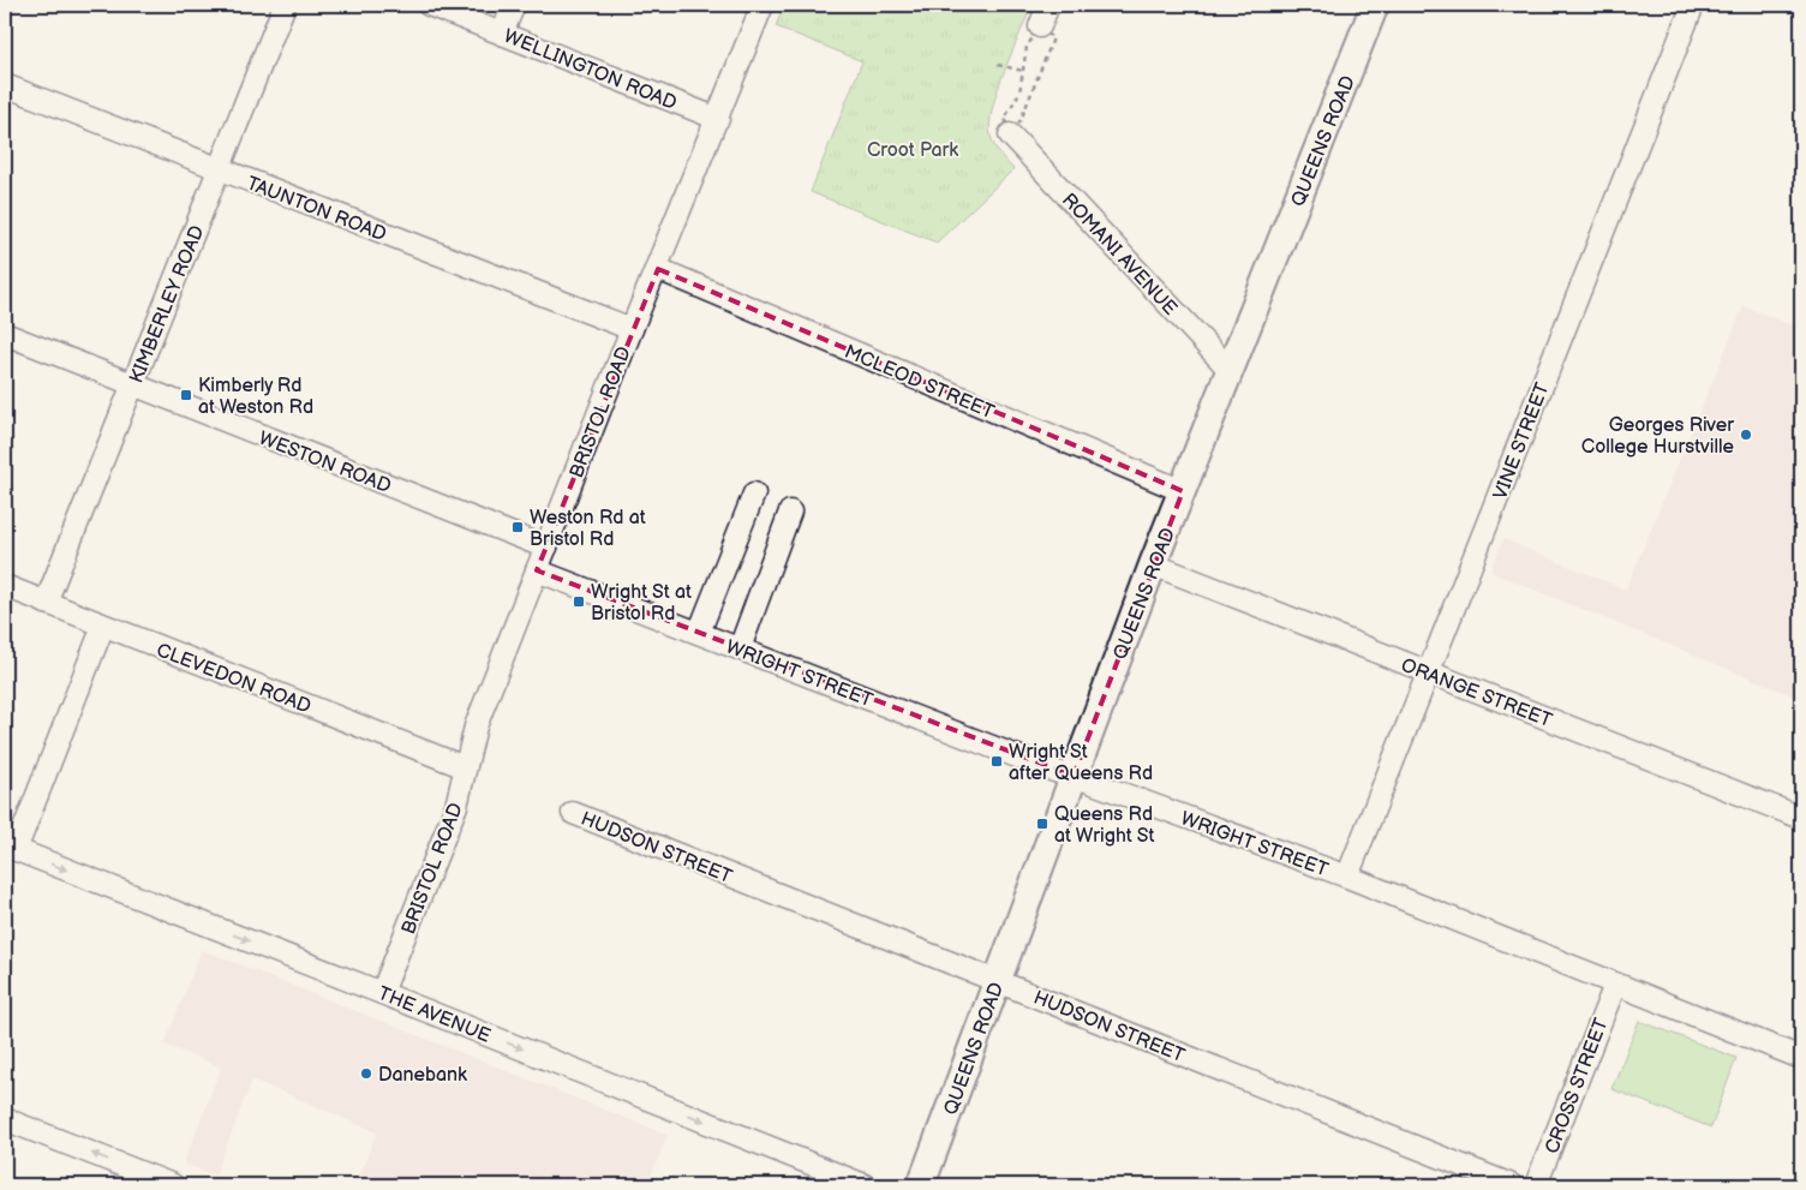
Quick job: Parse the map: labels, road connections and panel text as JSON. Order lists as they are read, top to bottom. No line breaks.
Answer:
{"streets":{"main road":["QUEENS ROAD"],"street":["WELLINGTON ROAD","TAUNTON ROAD","ROMANI AVENUE","KIMBERLEY ROAD","MCLEOD STREET","BRISTOL ROAD","VINE STREET","WESTON ROAD","WRIGHT STREET","CLEVEDON ROAD","ORANGE STREET","HUDSON STREET","THE AVENUE","CROSS STREET"]},"crossings":[["WELLINGTON ROAD","BRISTOL ROAD"],["QUEENS ROAD","ROMANI AVENUE"],["QUEENS ROAD","MCLEOD STREET"],["QUEENS ROAD","WRIGHT STREET"],["QUEENS ROAD","ORANGE STREET"],["QUEENS ROAD","HUDSON STREET"],["TAUNTON ROAD","KIMBERLEY ROAD"],["TAUNTON ROAD","BRISTOL ROAD"],["KIMBERLEY ROAD","WESTON ROAD"],["KIMBERLEY ROAD","CLEVEDON ROAD"],["MCLEOD STREET","BRISTOL ROAD"],["BRISTOL ROAD","WESTON ROAD"],["BRISTOL ROAD","WRIGHT STREET"],["BRISTOL ROAD","CLEVEDON ROAD"],["BRISTOL ROAD","THE AVENUE"],["VINE STREET","WRIGHT STREET"],["VINE STREET","ORANGE STREET"],["WRIGHT STREET","CROSS STREET"]],"one_way":["THE AVENUE"],"parks":["Croot Park"],"places":{"transit":["Kimberly Rd at Weston Rd","Weston Rd at Bristol Rd","Wright St at Bristol Rd","Wright St after Queens Rd","Queens Rd at Wright St"],"other":["Georges River College Hurstville","Danebank"]}}
